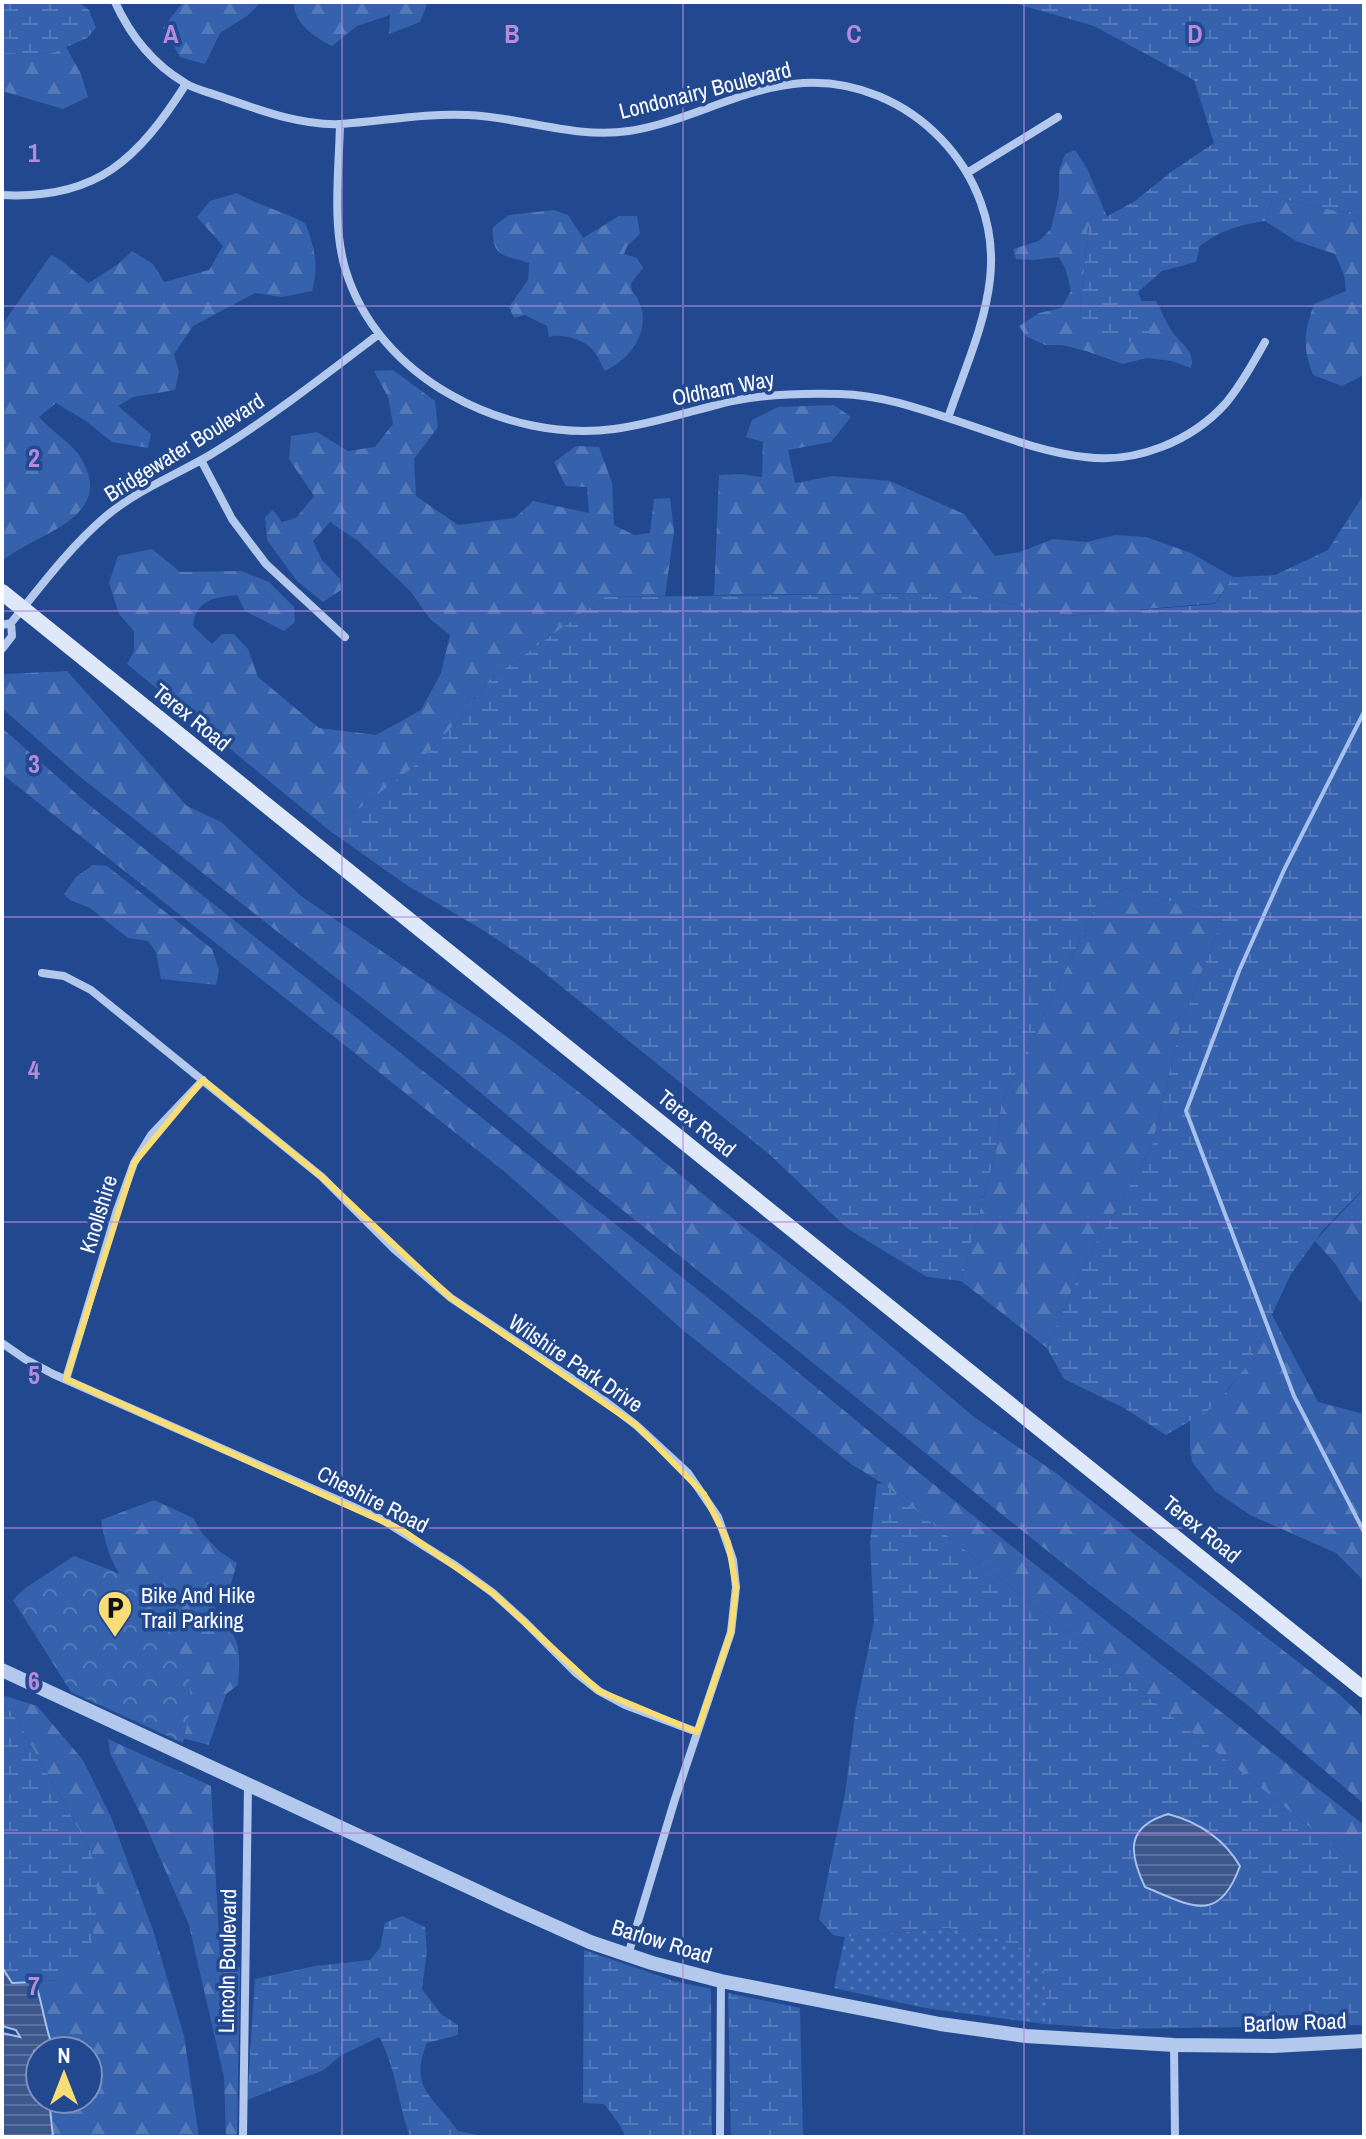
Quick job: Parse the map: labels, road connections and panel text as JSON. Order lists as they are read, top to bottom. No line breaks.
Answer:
{"streets":{"main road":["Terex Road"],"street":["Londonairy Boulevard","Oldham Way","Bridgewater Boulevard","Knollshire","Wilshire Park Drive","Cheshire Road","Barlow Road","Lincoln Boulevard"]},"crossings":[["Londonairy Boulevard","Oldham Way"],["Oldham Way","Bridgewater Boulevard"],["Bridgewater Boulevard","Terex Road"],["Knollshire","Wilshire Park Drive"],["Knollshire","Cheshire Road"],["Wilshire Park Drive","Cheshire Road"],["Wilshire Park Drive","Barlow Road"],["Barlow Road","Lincoln Boulevard"]],"places":{"parking":["Bike And Hike Trail Parking"]},"north":"top","grid":{"columns":["A","B","C","D"],"rows":["1","2","3","4","5","6","7"]}}
